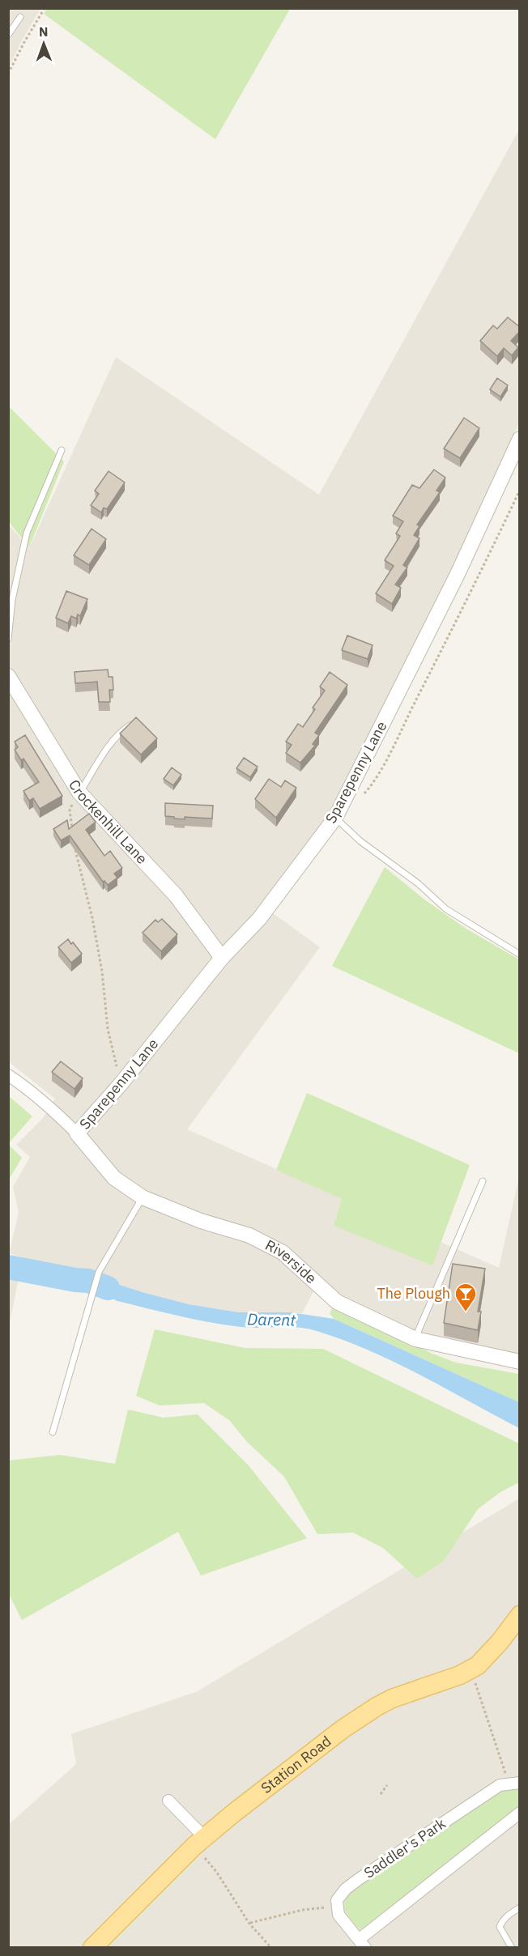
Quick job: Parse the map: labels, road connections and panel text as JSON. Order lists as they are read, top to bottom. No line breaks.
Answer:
{"streets":{"main road":["Station Road"],"street":["Sparepenny Lane","Crockenhill Lane","Riverside","Saddler's Park"]},"crossings":[["Sparepenny Lane","Crockenhill Lane"],["Sparepenny Lane","Riverside"]],"water":["Darent"],"places":{"bar":["The Plough"]},"north":"top"}
